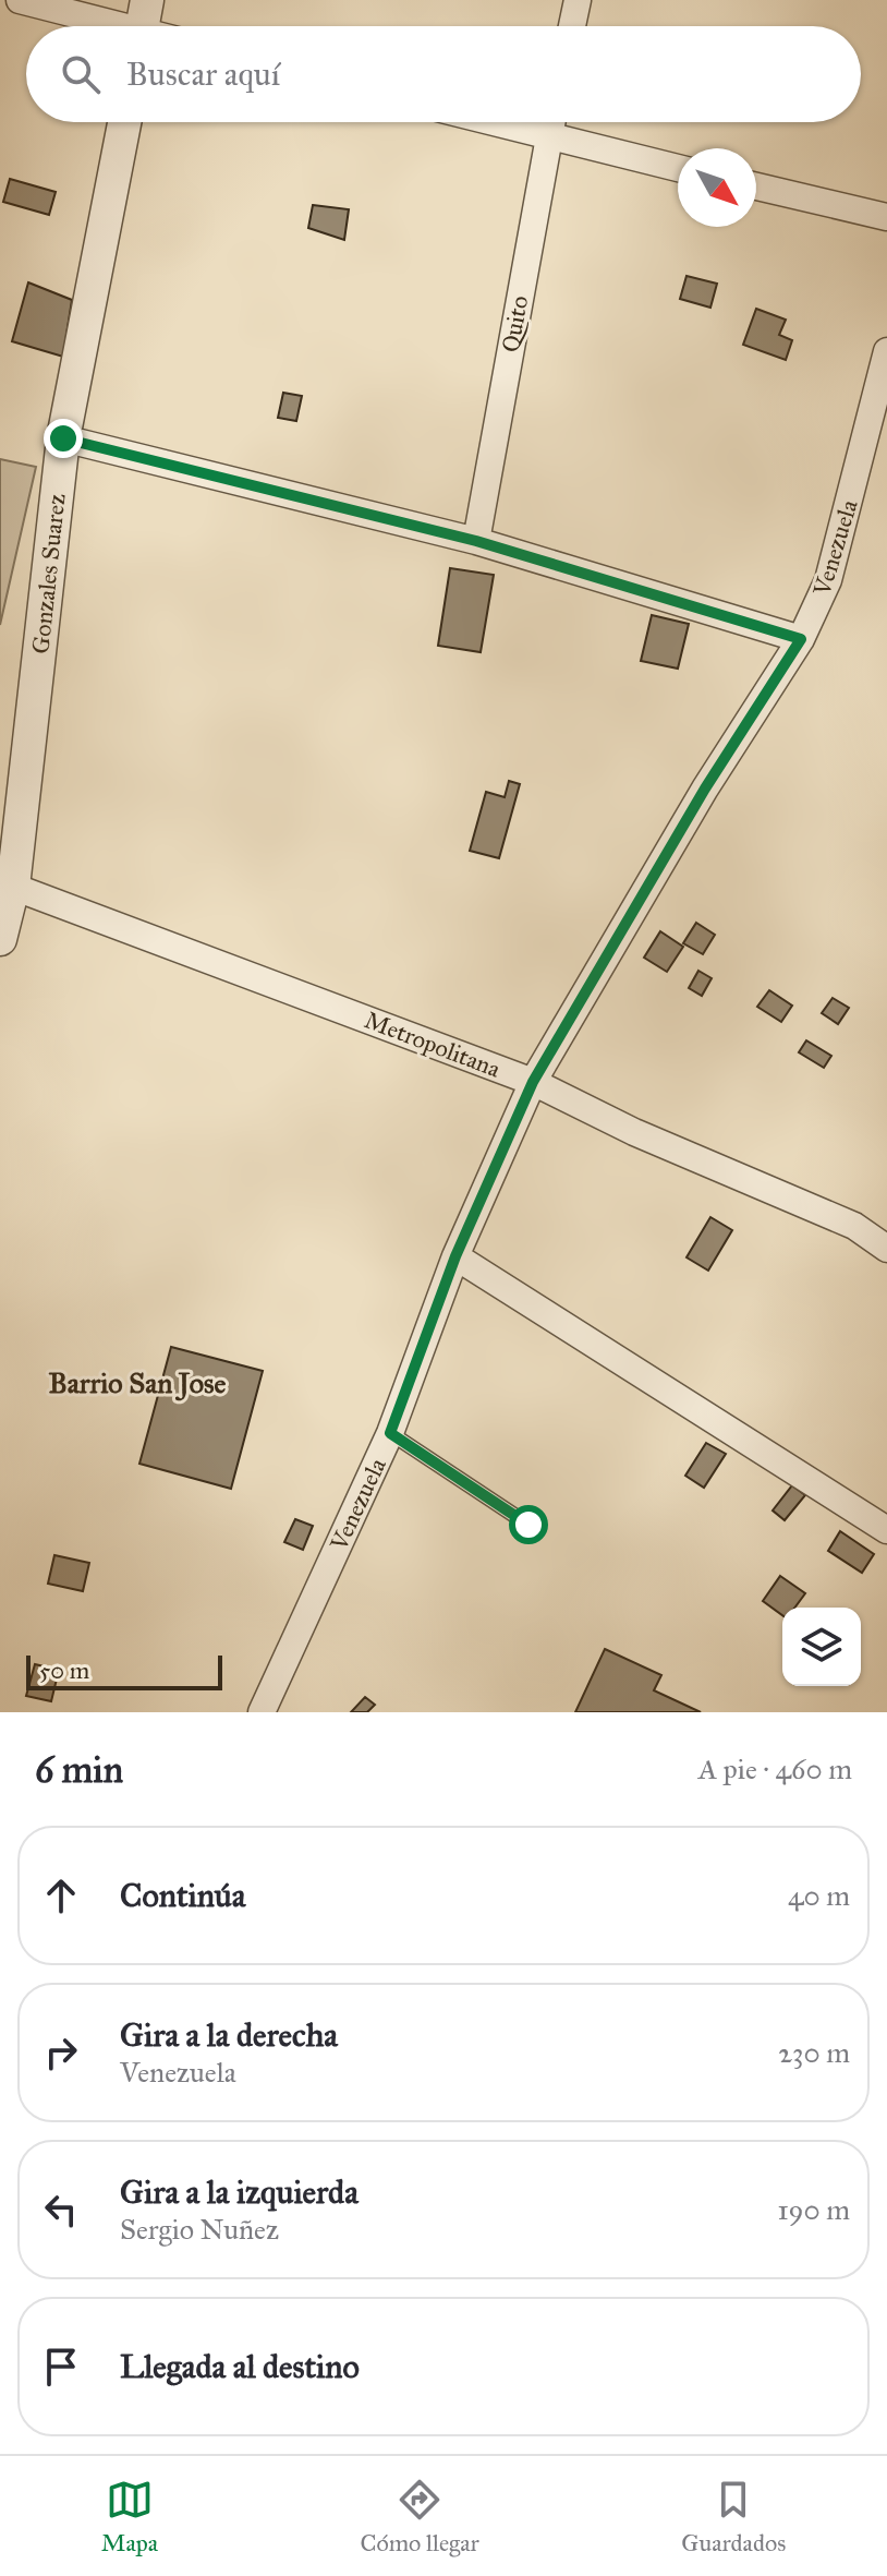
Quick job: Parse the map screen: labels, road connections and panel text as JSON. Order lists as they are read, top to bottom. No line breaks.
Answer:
{"streets":{"street":["Quito","Venezuela","Gonzales Suarez","Metropolitana"]},"crossings":[["Venezuela","Metropolitana"],["Gonzales Suarez","Metropolitana"]],"districts":["Barrio San Jose"],"scale_bar":"50 m","north":"bottom right","page":{"search":"Buscar aquí","scale":"50 m","heading":["6 min","A pie · 460 m"],"list":[["Continúa","40 m"],["Gira a la derecha","Venezuela","230 m"],["Gira a la izquierda","Sergio Nuñez","190 m"],"Llegada al destino"],"nav":["Mapa","Cómo llegar","Guardados"]}}
